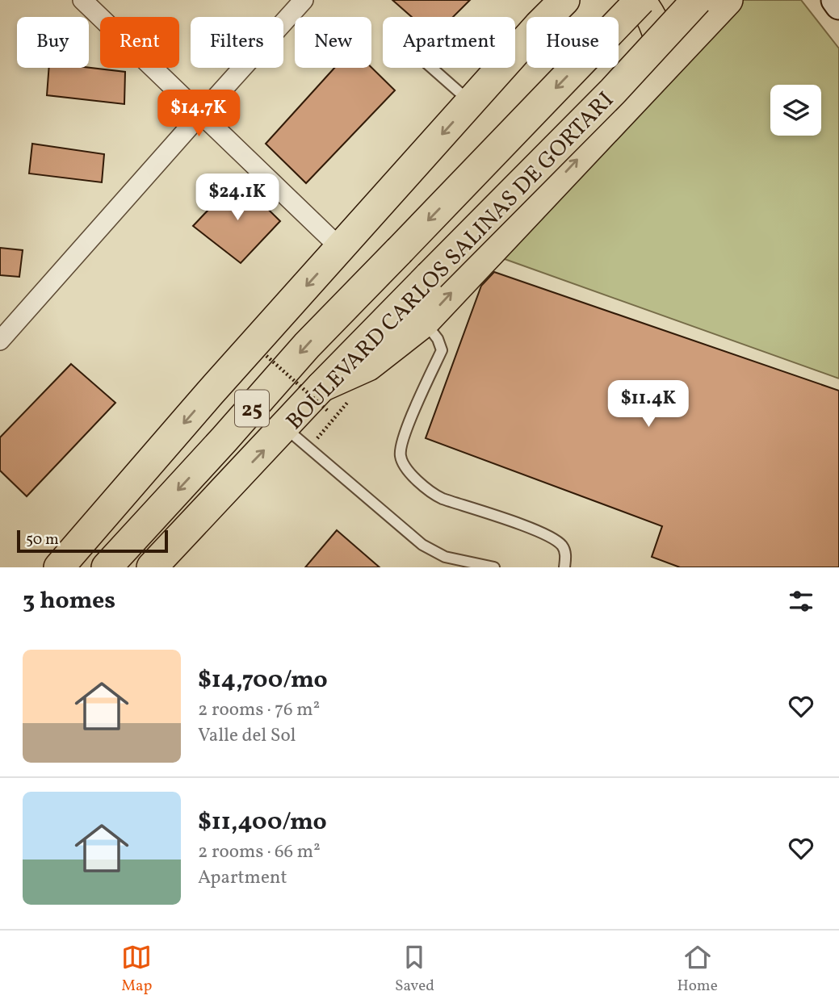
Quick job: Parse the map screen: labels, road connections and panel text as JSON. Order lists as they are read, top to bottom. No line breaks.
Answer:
{"streets":{"main road":["BOULEVARD CARLOS SALINAS DE GORTARI","25"]},"scale_bar":"50 m","page":{"chip":["Buy","Rent","Filters","New","Apartment","House"],"price":["$14.7K","$24.1K","$11.4K"],"scale":"50 m","heading":"3 homes","list":[{"name":"$14,700/mo","note":"2 rooms · 76 m² · Valle del Sol"},{"name":"$11,400/mo","note":"2 rooms · 66 m² · Apartment"}],"tabs":["Map","Saved","Home"]}}
